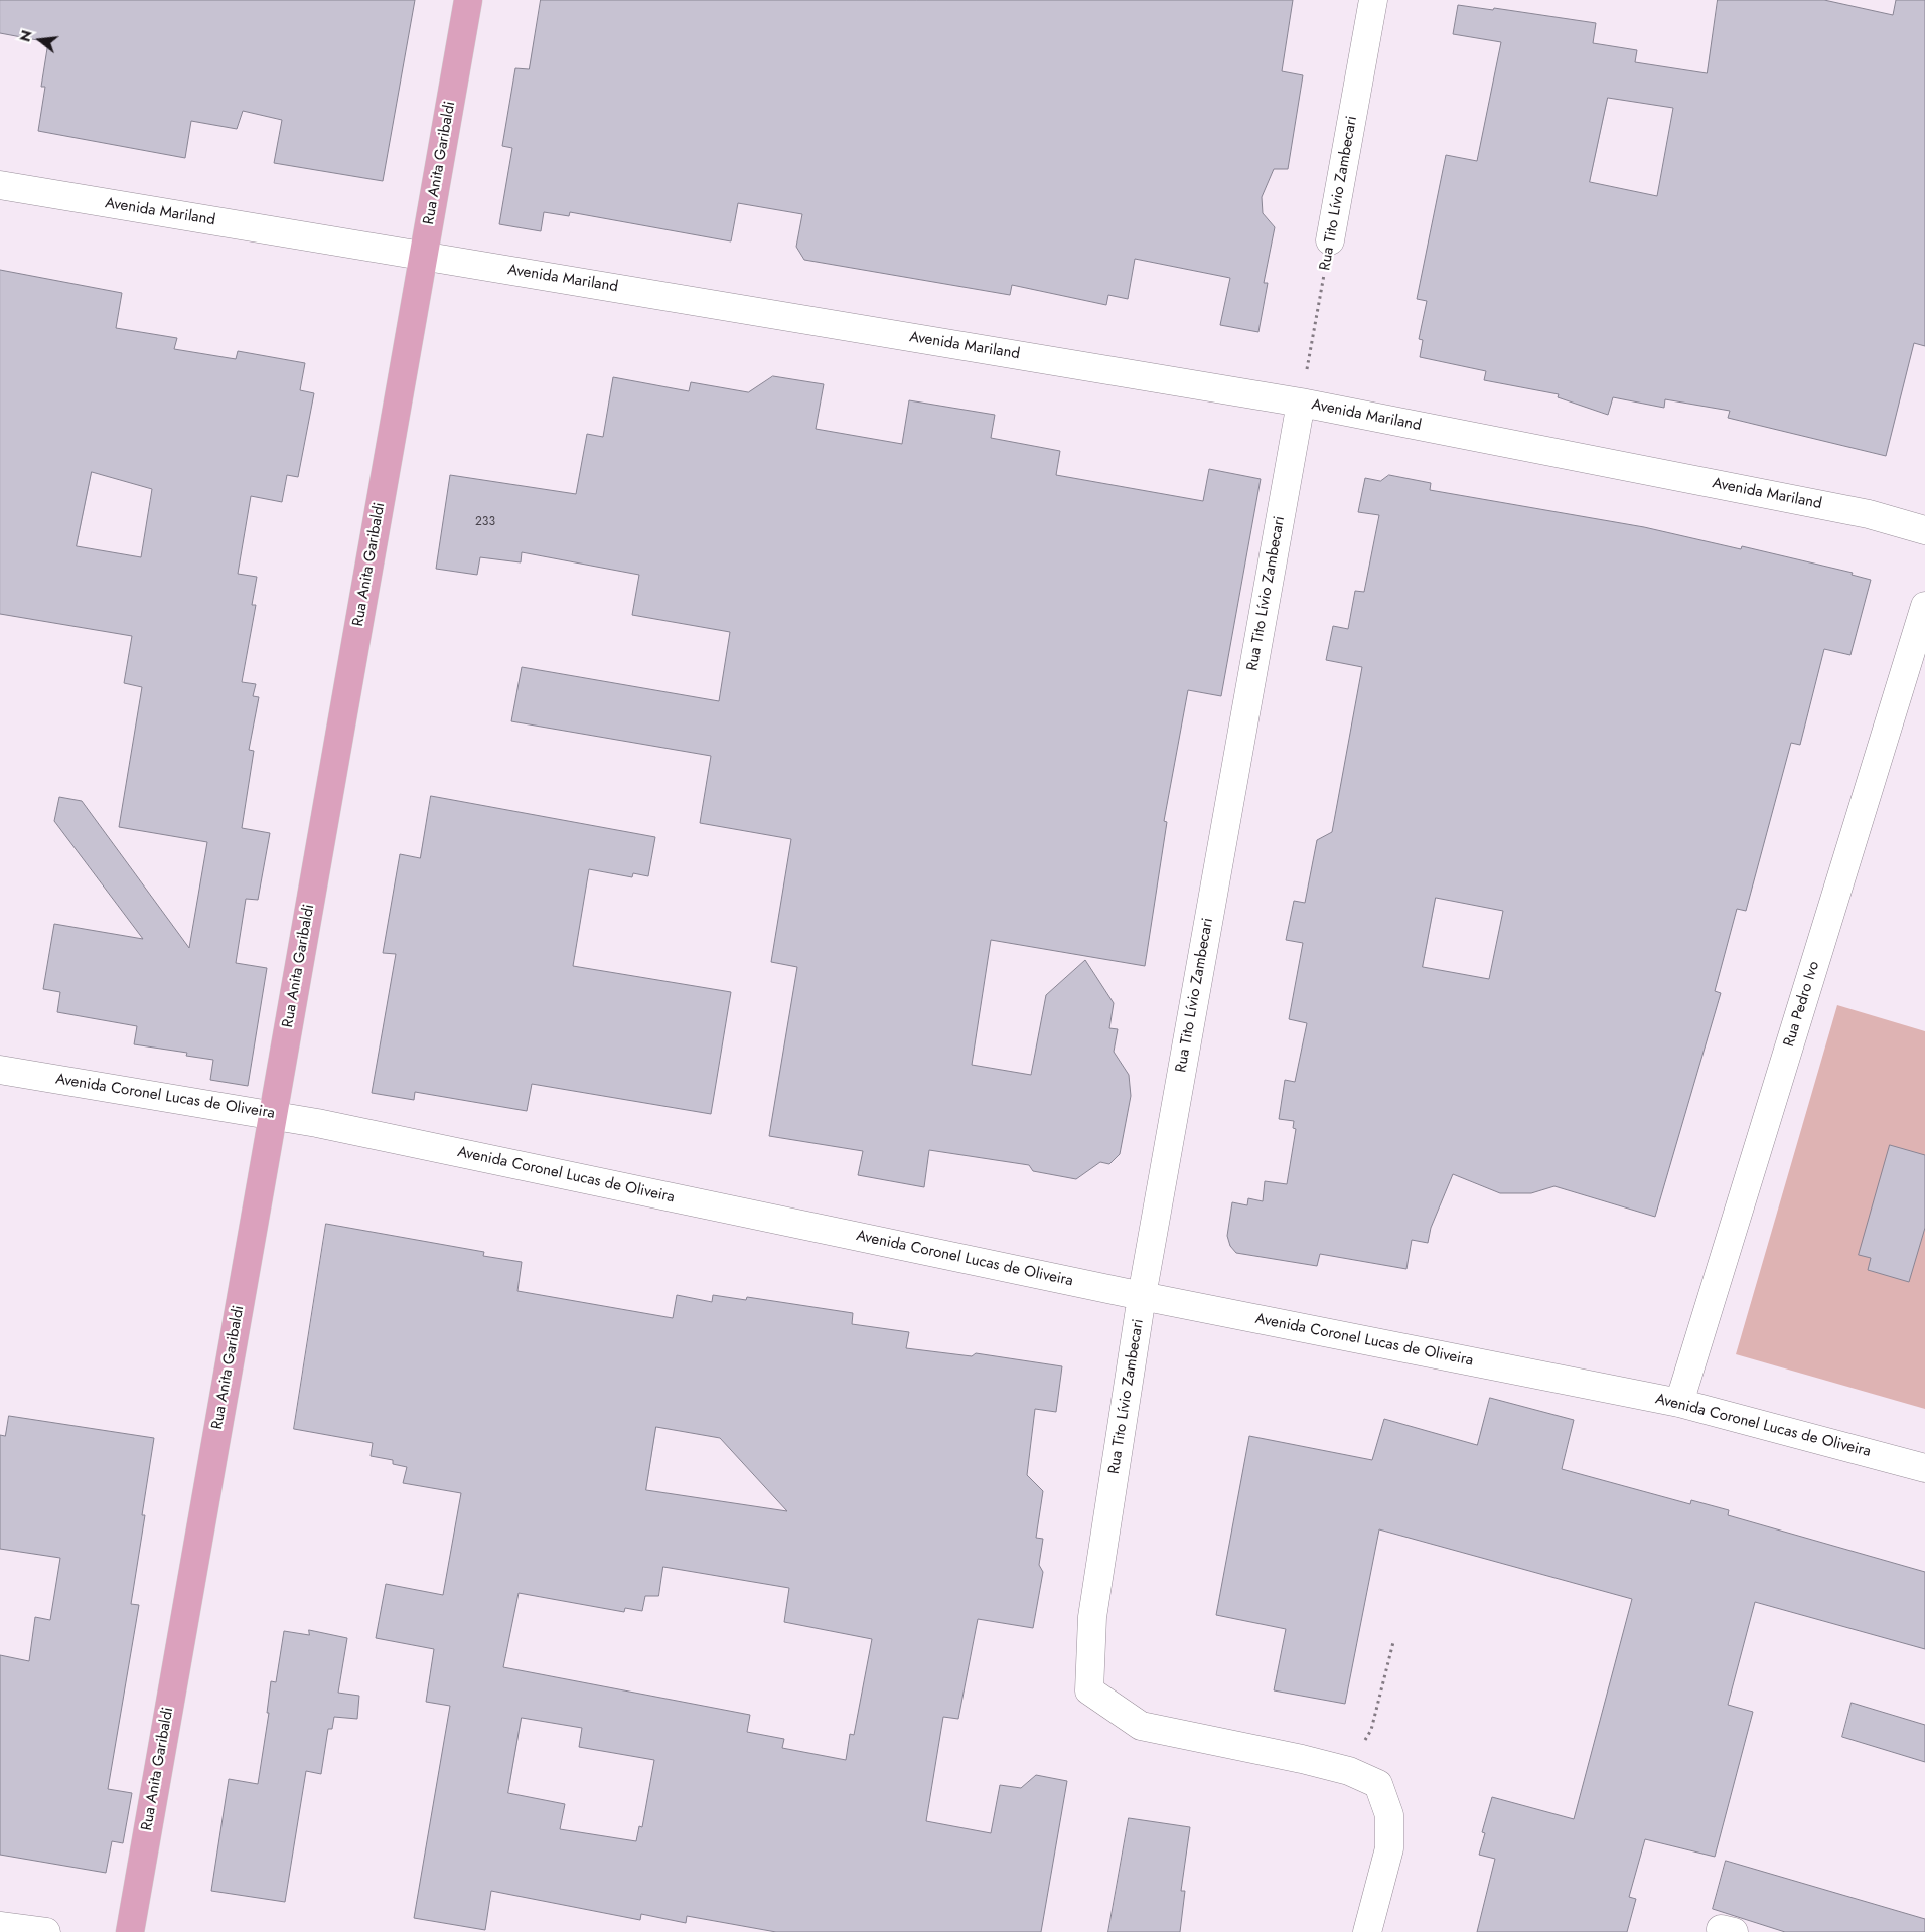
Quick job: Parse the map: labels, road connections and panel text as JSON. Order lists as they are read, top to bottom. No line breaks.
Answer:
{"streets":{"main road":["Rua Anita Garibaldi"],"street":["Rua Tito Lívio Zambecari","Avenida Mariland","Rua Pedro Ivo","Avenida Coronel Lucas de Oliveira"]},"crossings":[["Rua Anita Garibaldi","Avenida Mariland"],["Rua Anita Garibaldi","Avenida Coronel Lucas de Oliveira"],["Rua Tito Lívio Zambecari","Avenida Mariland"],["Rua Tito Lívio Zambecari","Avenida Coronel Lucas de Oliveira"],["Rua Pedro Ivo","Avenida Coronel Lucas de Oliveira"]],"house_numbers":["233"],"north":"left"}
